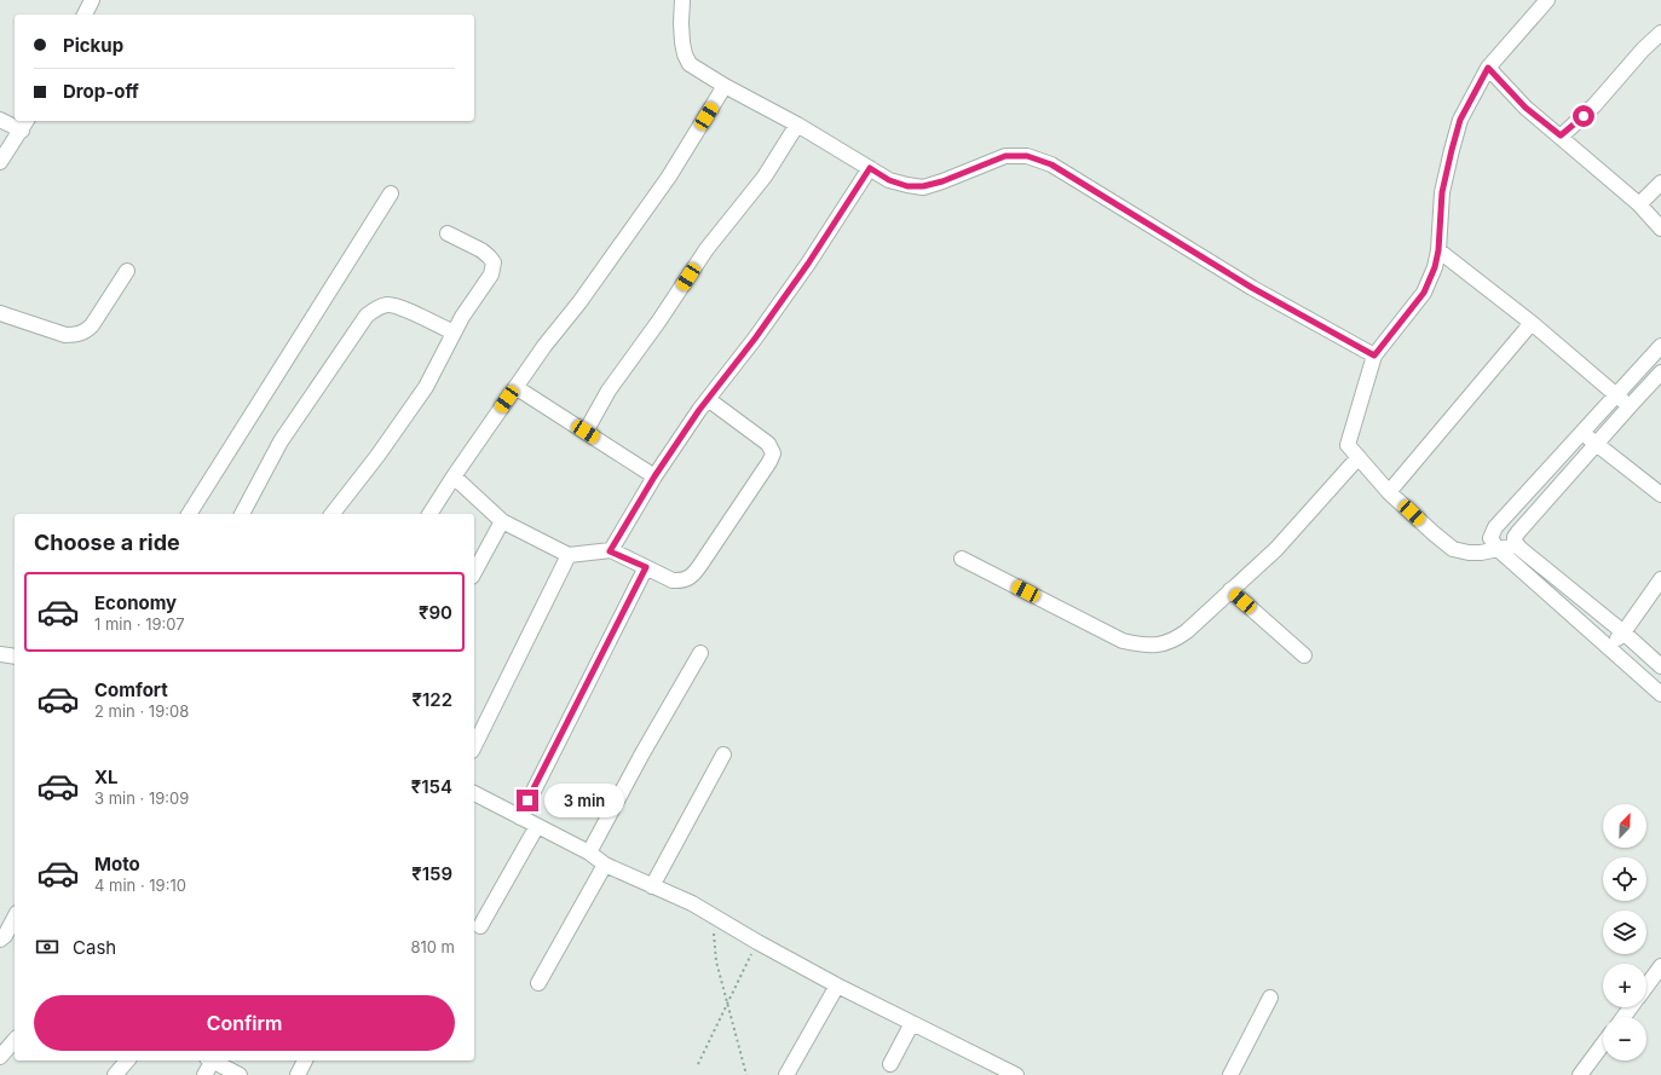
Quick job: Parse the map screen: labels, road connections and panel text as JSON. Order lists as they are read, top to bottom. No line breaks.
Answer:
{"north":"top right","page":{"banner":["Pickup","Drop-off"],"heading":"Choose a ride","list":[{"name":"Economy","note":"1 min · 19:07","value":"₹90"},{"name":"Comfort","note":"2 min · 19:08","value":"₹122"},{"name":"XL","note":"3 min · 19:09","value":"₹154"},{"name":"Moto","note":"4 min · 19:10","value":"₹159"}],"bubble":"3 min","map_buttons":["+","−"],"pay":["Cash","810 m"],"buttons":"Confirm"}}
